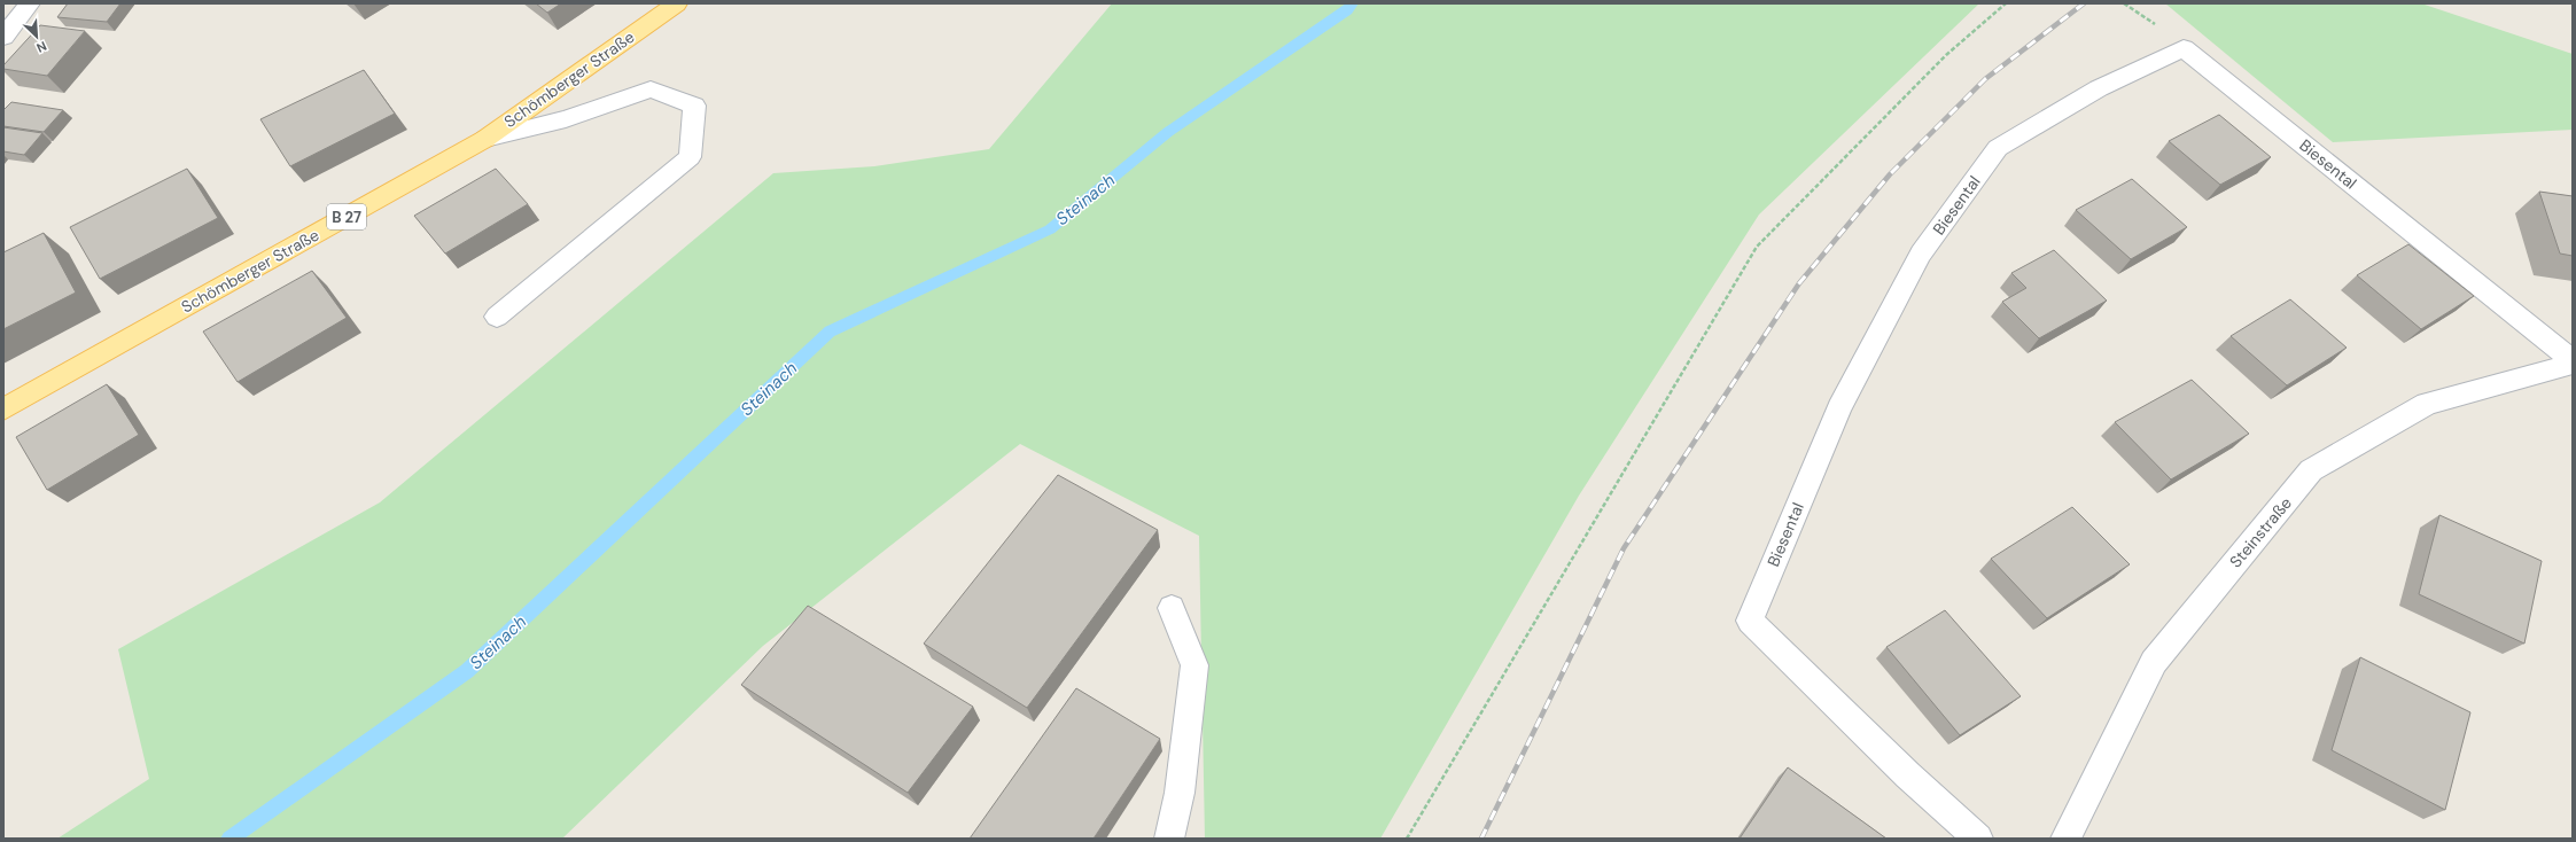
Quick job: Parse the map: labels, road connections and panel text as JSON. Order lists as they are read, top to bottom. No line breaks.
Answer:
{"streets":{"main road":["Schömberger Straße","B 27"],"street":["Biesental","Steinstraße"]},"water":["Steinach"],"north":"bottom right"}
